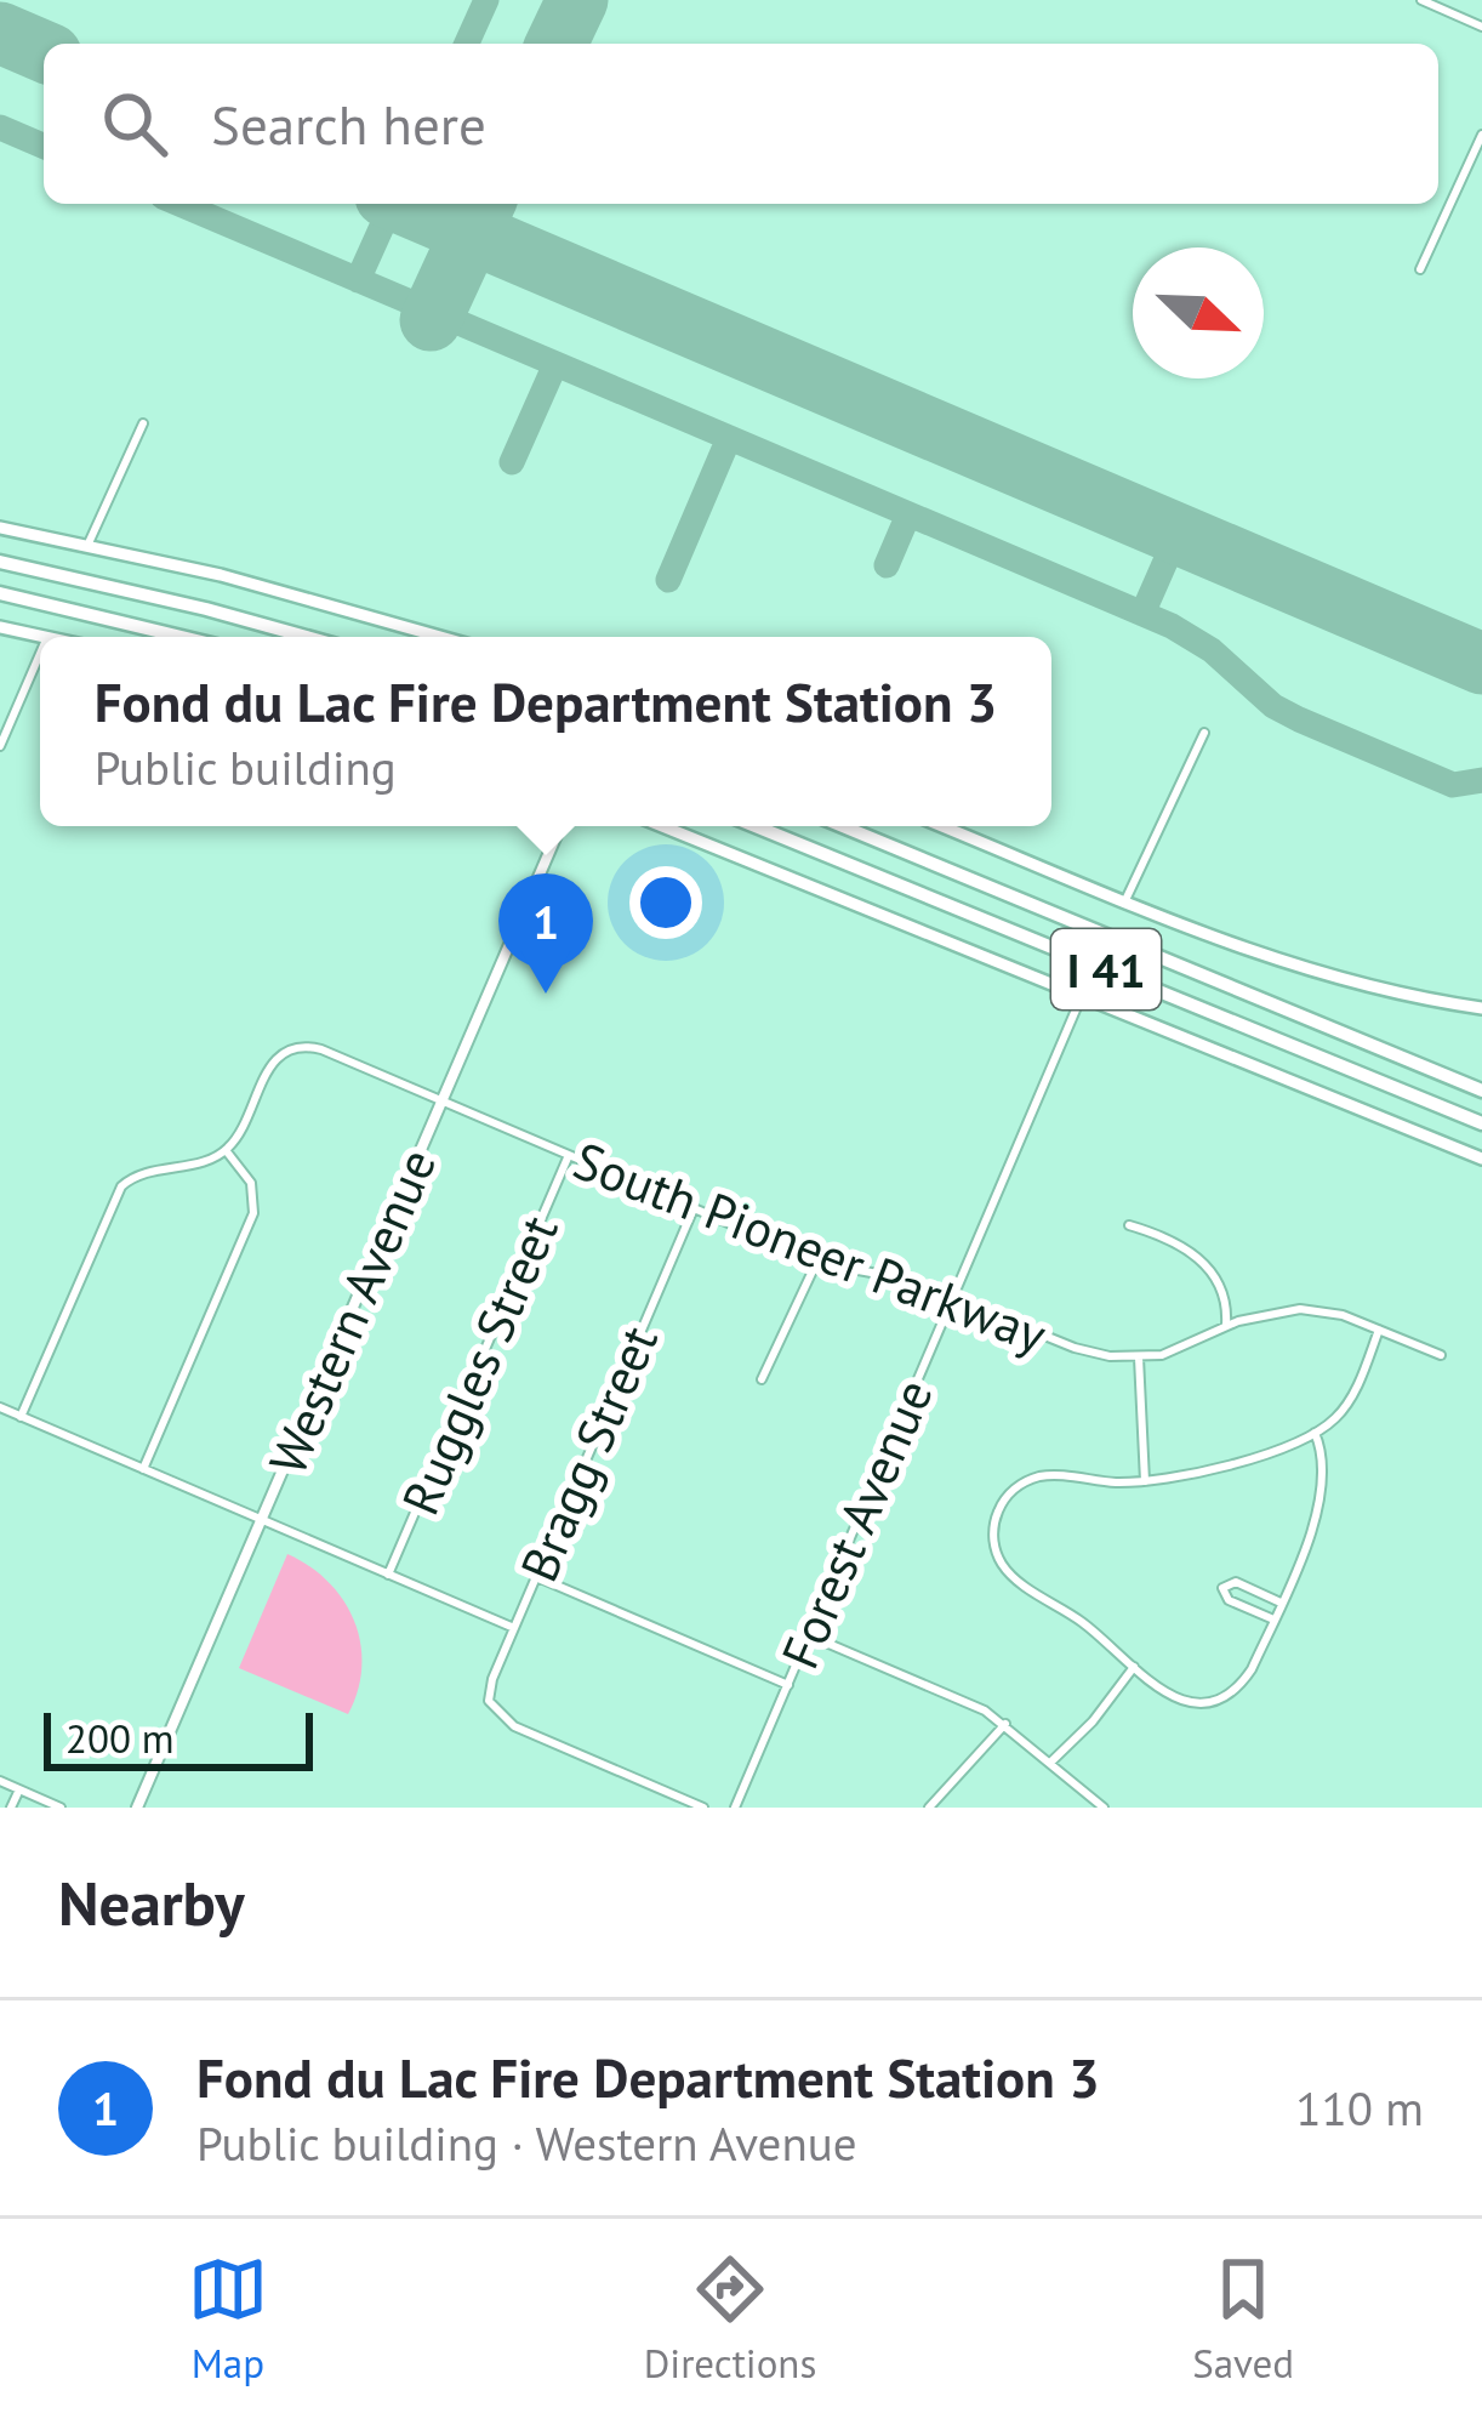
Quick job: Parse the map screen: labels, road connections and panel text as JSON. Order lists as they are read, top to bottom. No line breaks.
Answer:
{"streets":{"highway":["I 41"],"street":["South Pioneer Parkway","Western Avenue","Ruggles Street","Bragg Street","Forest Avenue"]},"crossings":[["South Pioneer Parkway","Western Avenue"],["South Pioneer Parkway","Ruggles Street"],["South Pioneer Parkway","Bragg Street"],["South Pioneer Parkway","Forest Avenue"]],"scale_bar":"200 m","north":"bottom right","page":{"search":"Search here","popup":["Fond du Lac Fire Department Station 3","Public building"],"pins":"1","scale":"200 m","heading":"Nearby","list":[{"mark":"1","name":"Fond du Lac Fire Department Station 3","note":"Public building · Western Avenue","value":"110 m"}],"nav":["Map","Directions","Saved"]}}
